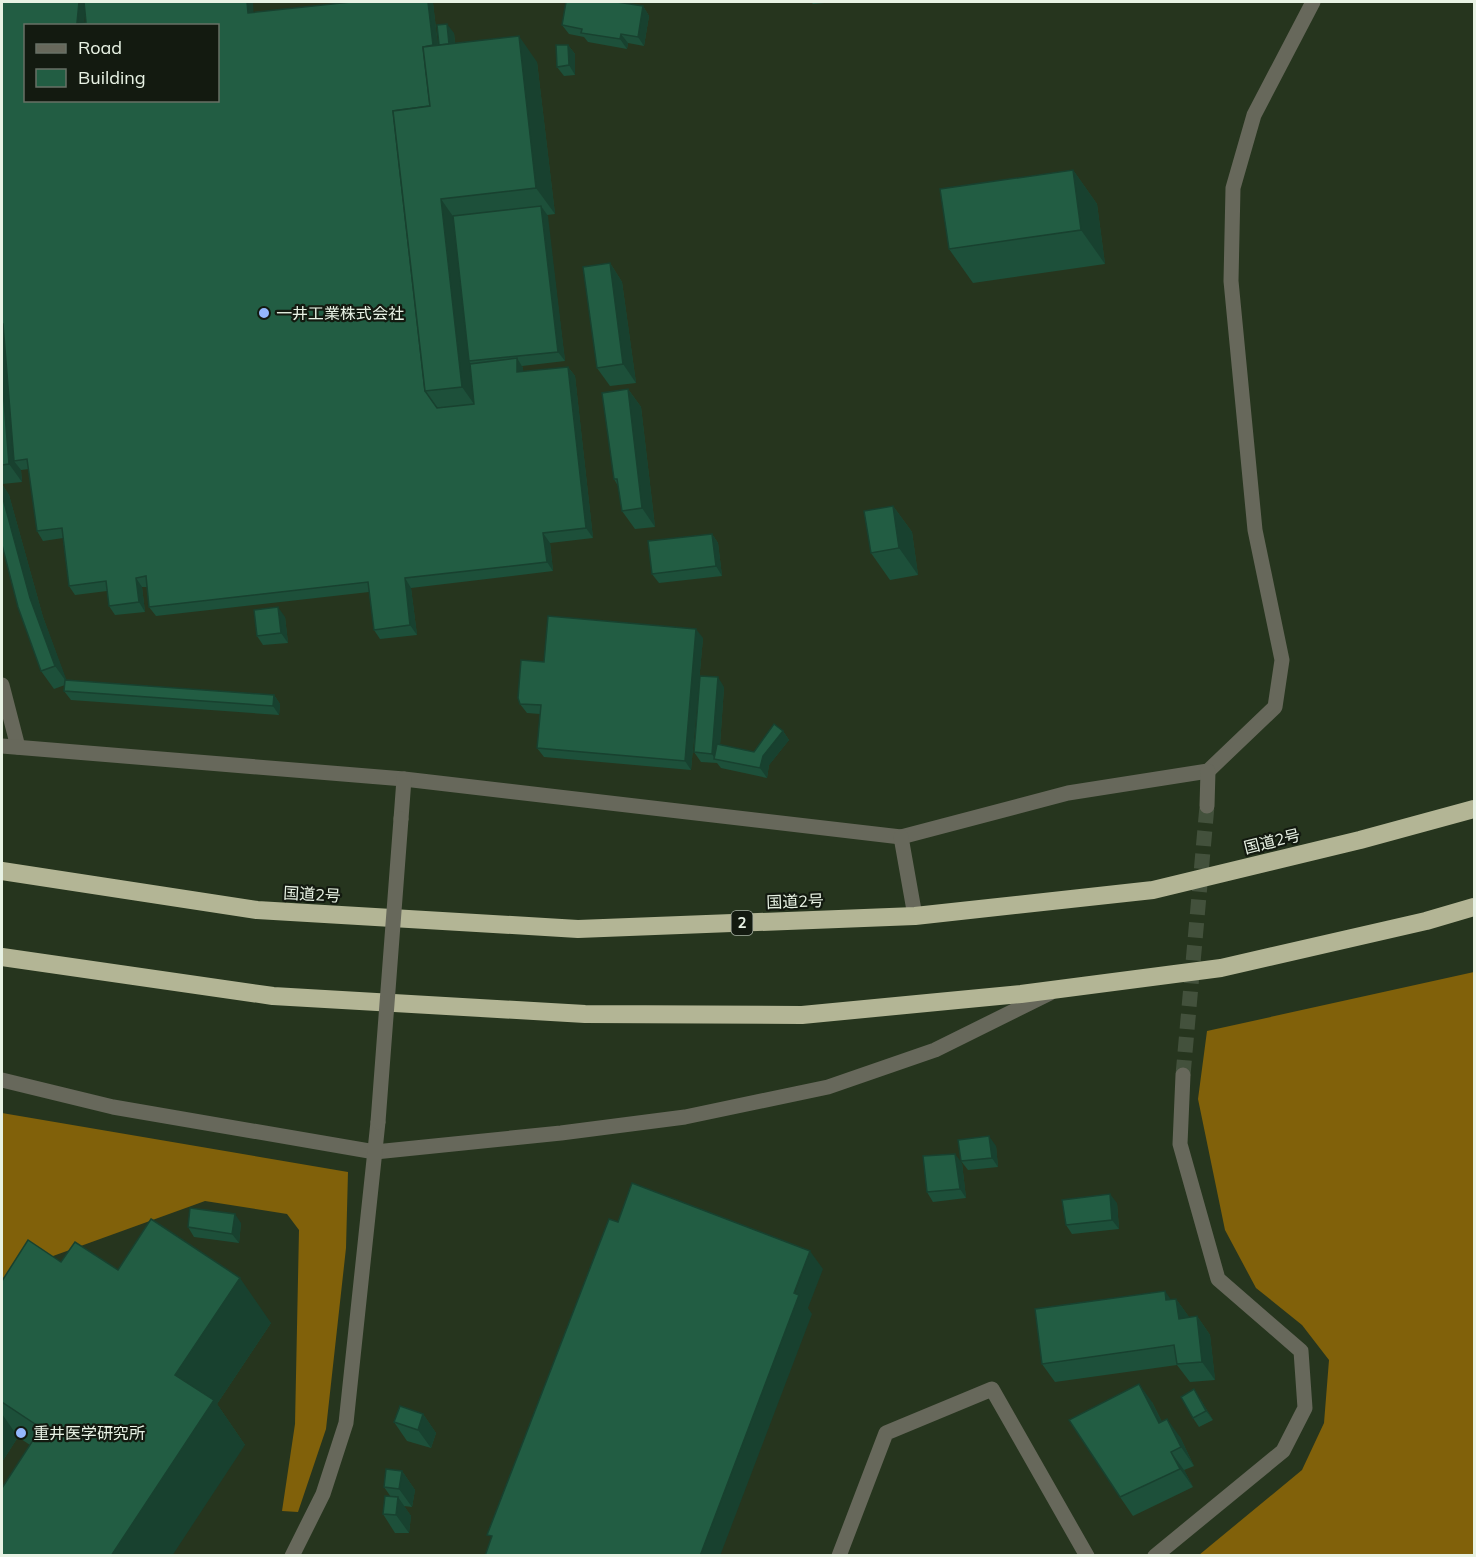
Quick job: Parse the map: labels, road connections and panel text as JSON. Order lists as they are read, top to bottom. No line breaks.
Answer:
{"streets":{"highway":["国道2号","2"]},"places":["一井工業株式会社","重井医学研究所"],"legend":["Road","Building"]}
